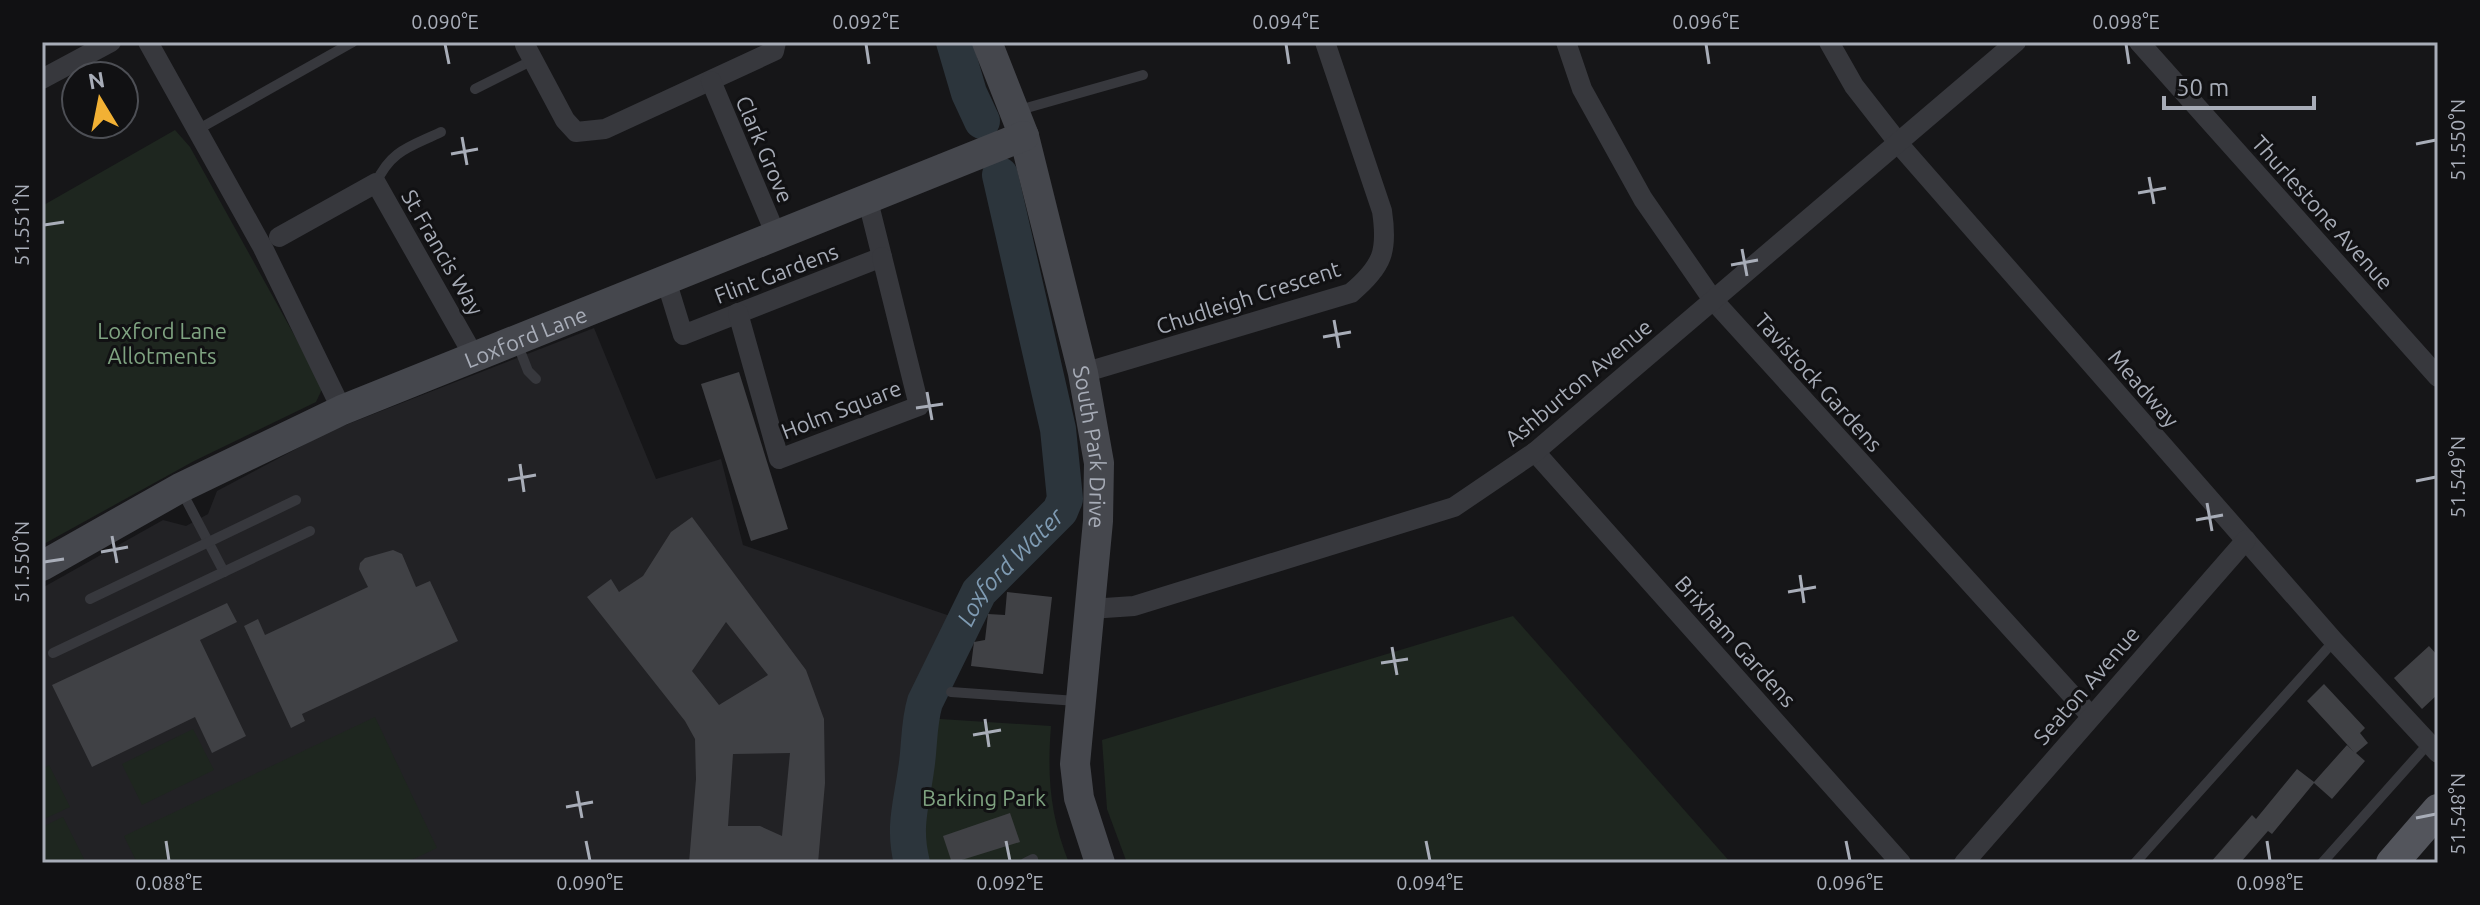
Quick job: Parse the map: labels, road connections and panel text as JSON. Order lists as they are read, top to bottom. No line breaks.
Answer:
{"streets":{"street":["Clark Grove","Thurlestone Avenue","St Francis Way","Flint Gardens","Chudleigh Crescent","Loxford Lane","Ashburton Avenue","Tavistock Gardens","Meadway","Holm Square","South Park Drive","Brixham Gardens","Seaton Avenue"]},"crossings":[["Clark Grove","Loxford Lane"],["St Francis Way","Loxford Lane"],["Flint Gardens","Loxford Lane"],["Flint Gardens","Holm Square"],["Chudleigh Crescent","South Park Drive"],["Loxford Lane","South Park Drive"],["Ashburton Avenue","Tavistock Gardens"],["Ashburton Avenue","Meadway"],["Ashburton Avenue","South Park Drive"],["Ashburton Avenue","Brixham Gardens"],["Tavistock Gardens","Seaton Avenue"],["Meadway","Seaton Avenue"]],"water":["Loxford Water"],"parks":["Loxford Lane Allotments","Barking Park"],"scale_bar":"50 m","north":"top","coordinates":["0.090°E","0.092°E","0.094°E","0.096°E","0.098°E","51.550°N","51.551°N","51.549°N","51.548°N","0.088°E"]}
